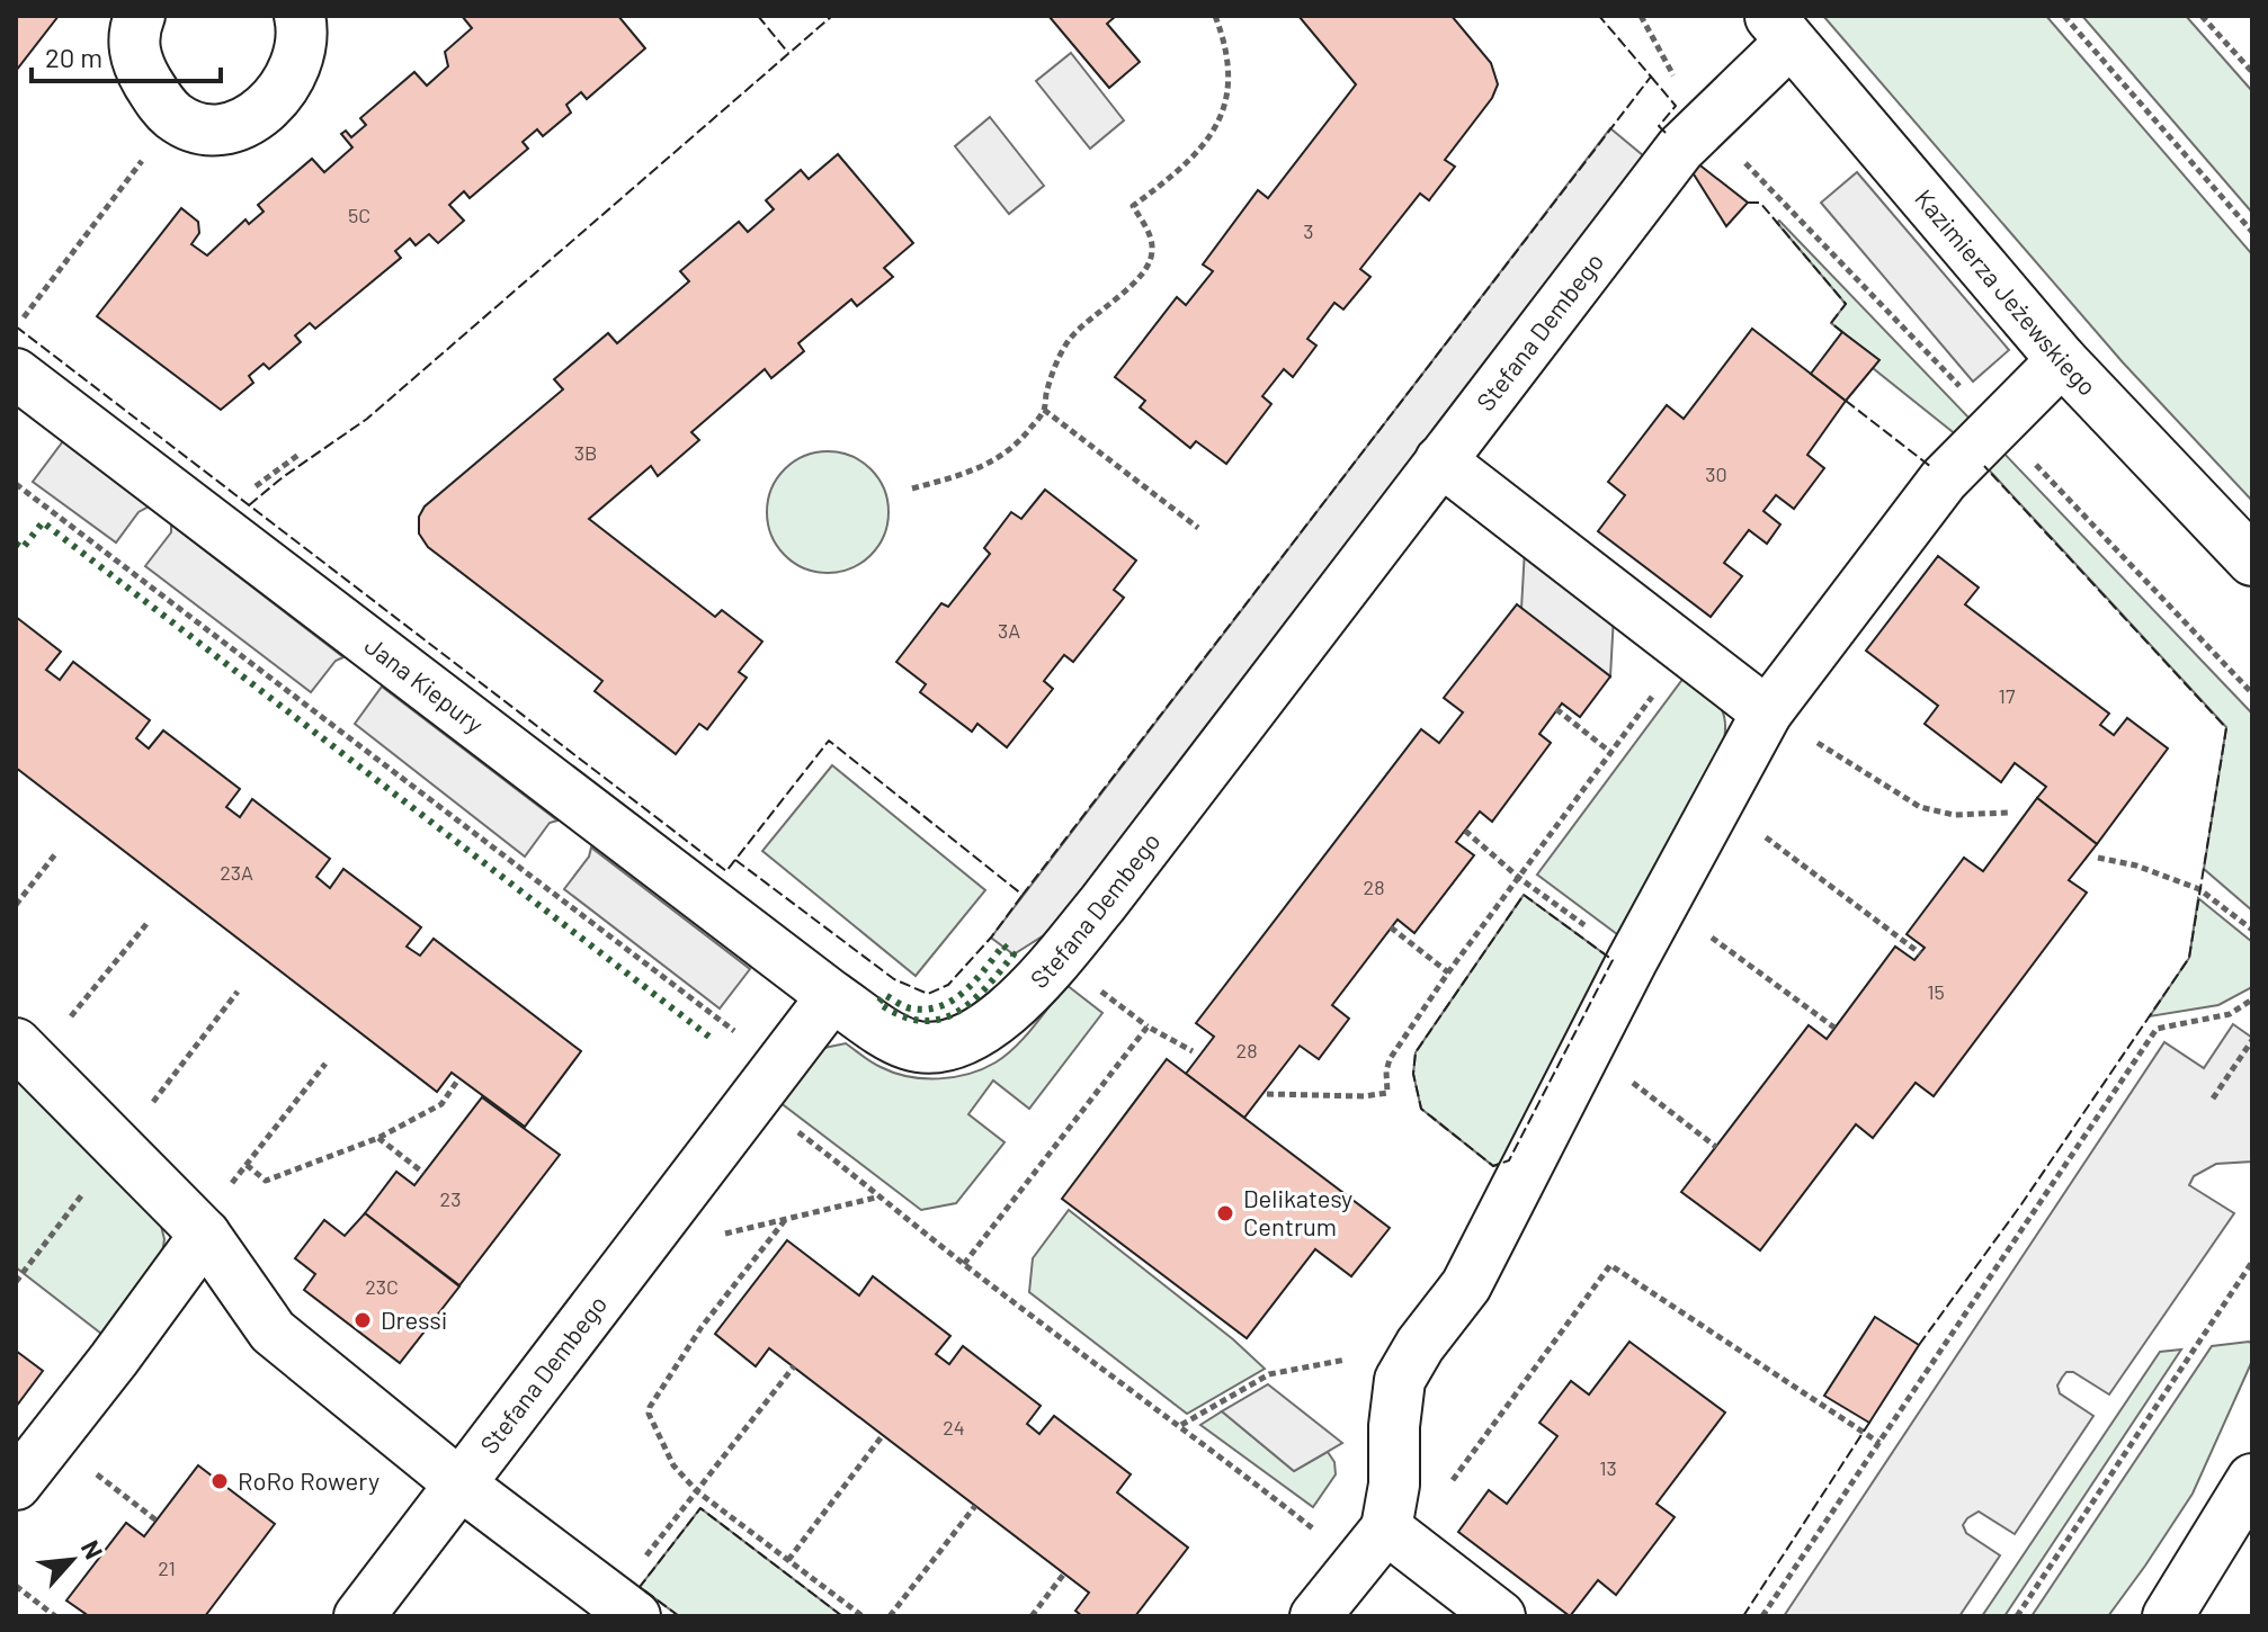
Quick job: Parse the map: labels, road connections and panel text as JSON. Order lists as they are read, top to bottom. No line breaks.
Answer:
{"streets":{"street":["Kazimierza Jeżewskiego","Stefana Dembego","Jana Kiepury"]},"crossings":[["Kazimierza Jeżewskiego","Stefana Dembego"],["Stefana Dembego","Jana Kiepury"]],"places":["Delikatesy Centrum","Dressi","RoRo Rowery"],"house_numbers":["5C","3","3B","30","3A","17","23A","28","15","28","23","23C","24","13","21"],"scale_bar":"20 m","north":"top right"}
